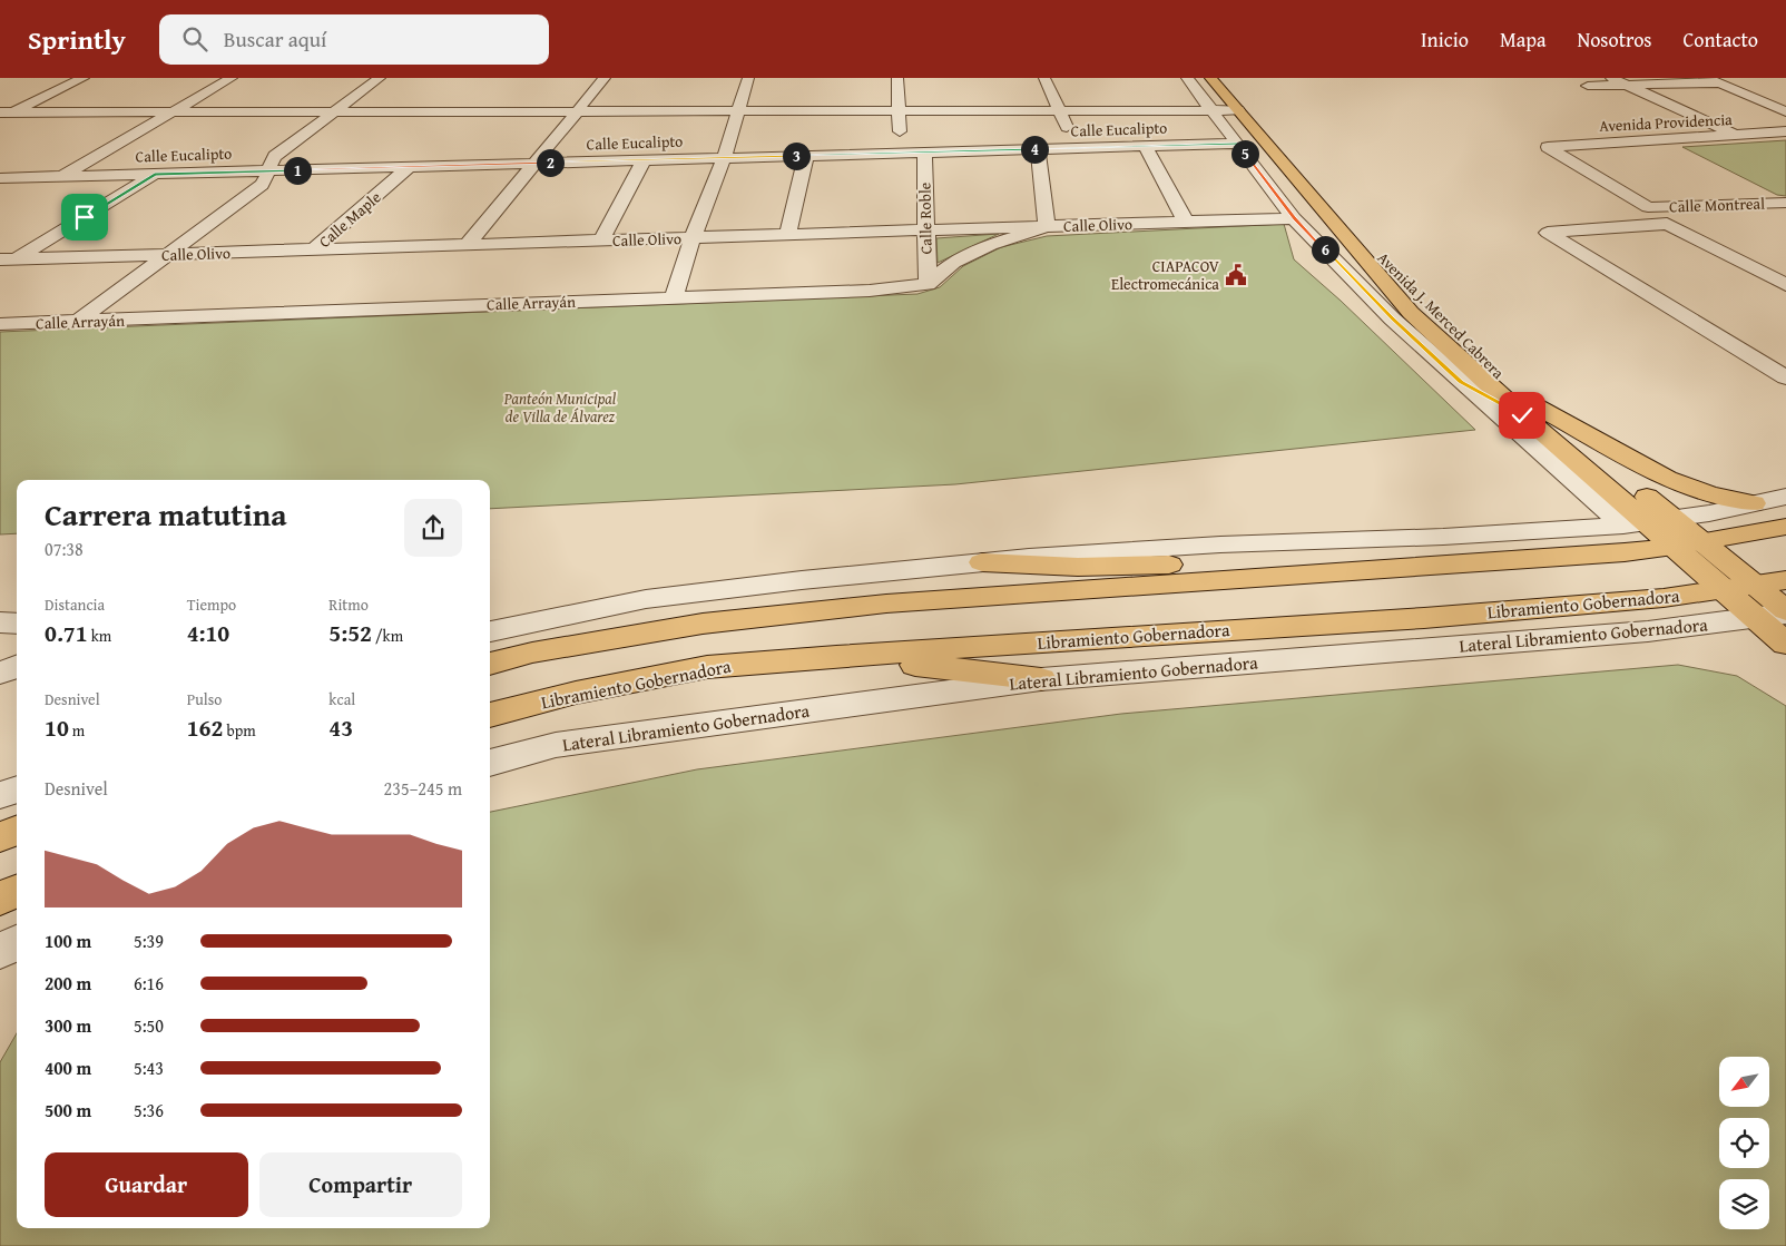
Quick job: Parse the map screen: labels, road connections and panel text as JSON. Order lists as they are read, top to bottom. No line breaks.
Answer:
{"streets":{"main road":["Avenida J. Merced Cabrera","Libramiento Gobernadora"],"street":["Avenida Providencia","Calle Eucalipto","Calle Montreal","Calle Roble","Calle Maple","Calle Olivo","Calle Arrayán","Lateral Libramiento Gobernadora"]},"crossings":[["Avenida Providencia","Calle Montreal"],["Calle Eucalipto","Calle Roble"],["Calle Eucalipto","Calle Maple"],["Calle Roble","Calle Olivo"],["Calle Roble","Calle Arrayán"],["Calle Maple","Calle Olivo"],["Avenida J. Merced Cabrera","Libramiento Gobernadora"],["Avenida J. Merced Cabrera","Lateral Libramiento Gobernadora"]],"parks":["Panteón Municipal de Villa de Álvarez"],"places":{"public building":["CIAPACOV Electromecánica"]},"north":"bottom left","page":{"header":"Sprintly","search":"Buscar aquí","nav":["Inicio","Mapa","Nosotros","Contacto"],"pins":["4","5","3","2","1","6"],"heading":["Carrera matutina","07:38"],"stats":[["Distancia","0.71 km"],["Tiempo","4:10"],["Ritmo","5:52 /km"],["Desnivel","10 m"],["Pulso","162 bpm"],["kcal","43"]],"chart":["Desnivel","235–245 m"],"list":[{"name":"100 m","note":"5:39"},{"name":"200 m","note":"6:16"},{"name":"300 m","note":"5:50"},{"name":"400 m","note":"5:43"},{"name":"500 m","note":"5:36"}],"buttons":["Guardar","Compartir"]}}
